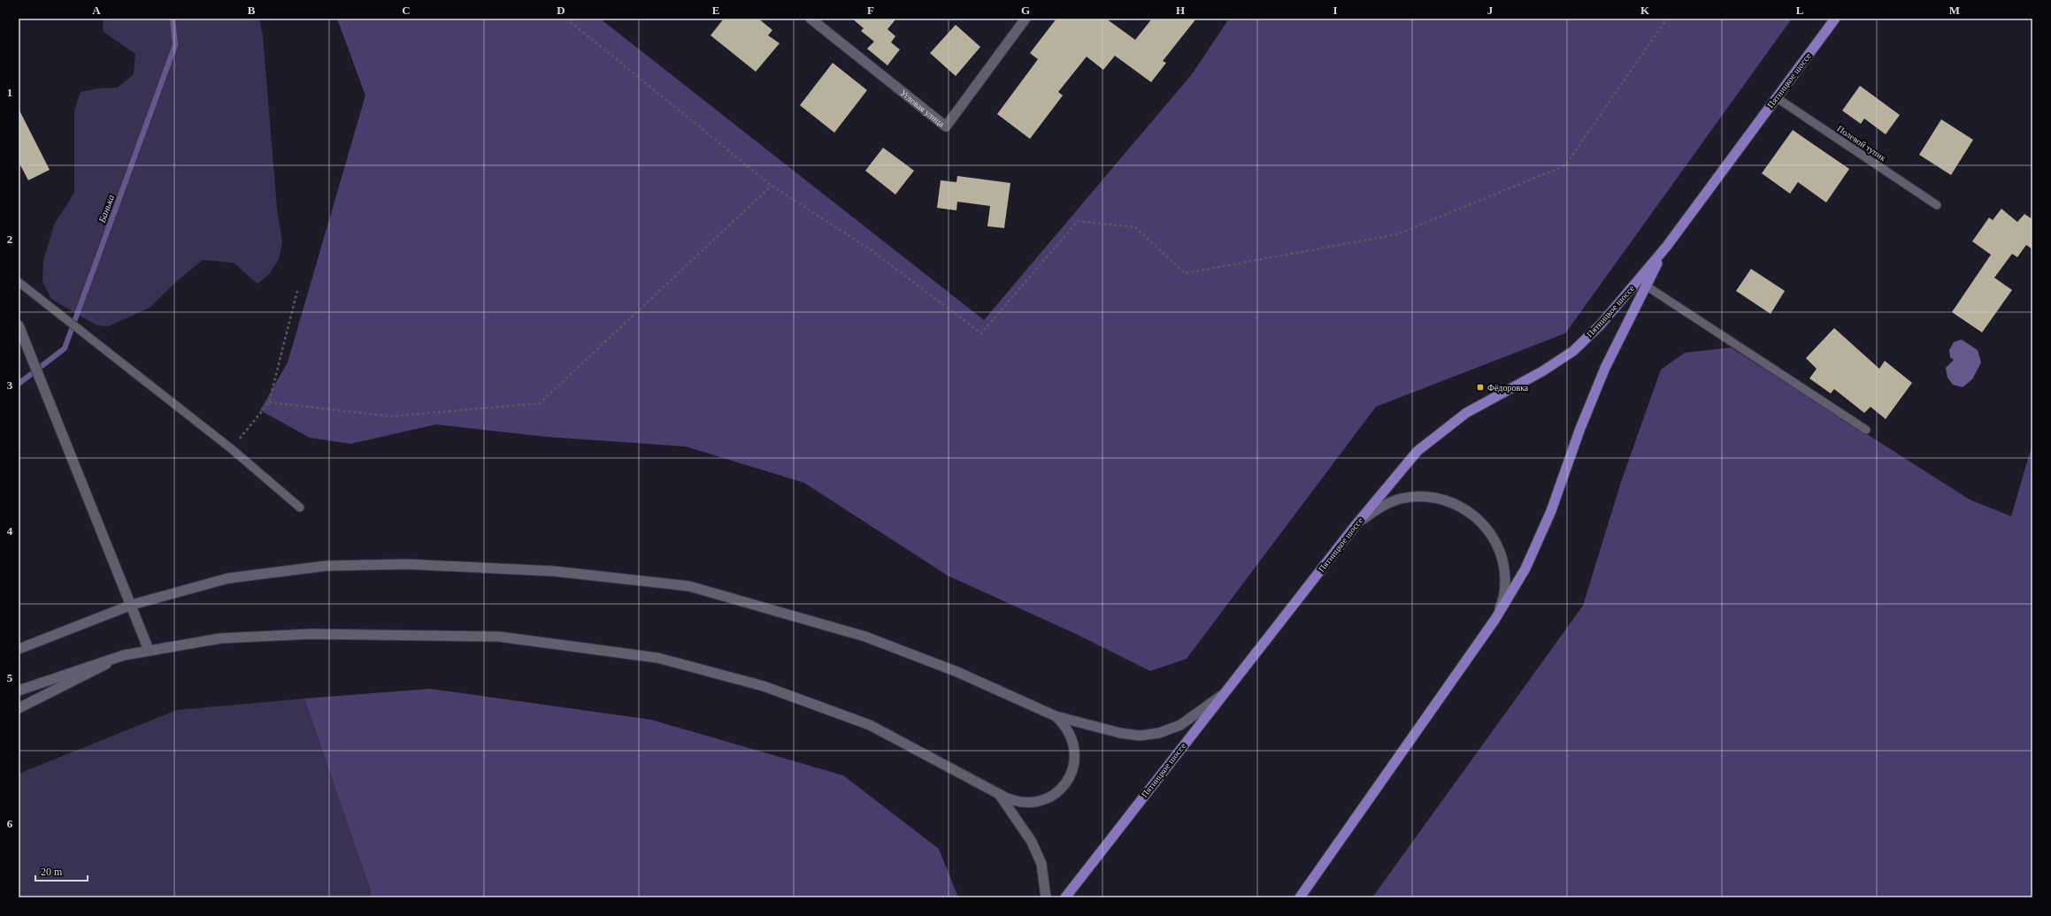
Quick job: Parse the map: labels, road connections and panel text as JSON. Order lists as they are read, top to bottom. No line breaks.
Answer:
{"streets":{"main road":["Пятницкое шоссе"],"street":["Угловая улица"],"lane":["Полевой тупик"]},"crossings":[["Пятницкое шоссе","Полевой тупик"]],"water":["Банька"],"places":{"transit":["Фёдоровка"]},"scale_bar":"20 m","grid":{"columns":["A","B","C","D","E","F","G","H","I","J","K","L","M"],"rows":["1","2","3","4","5","6"]}}
